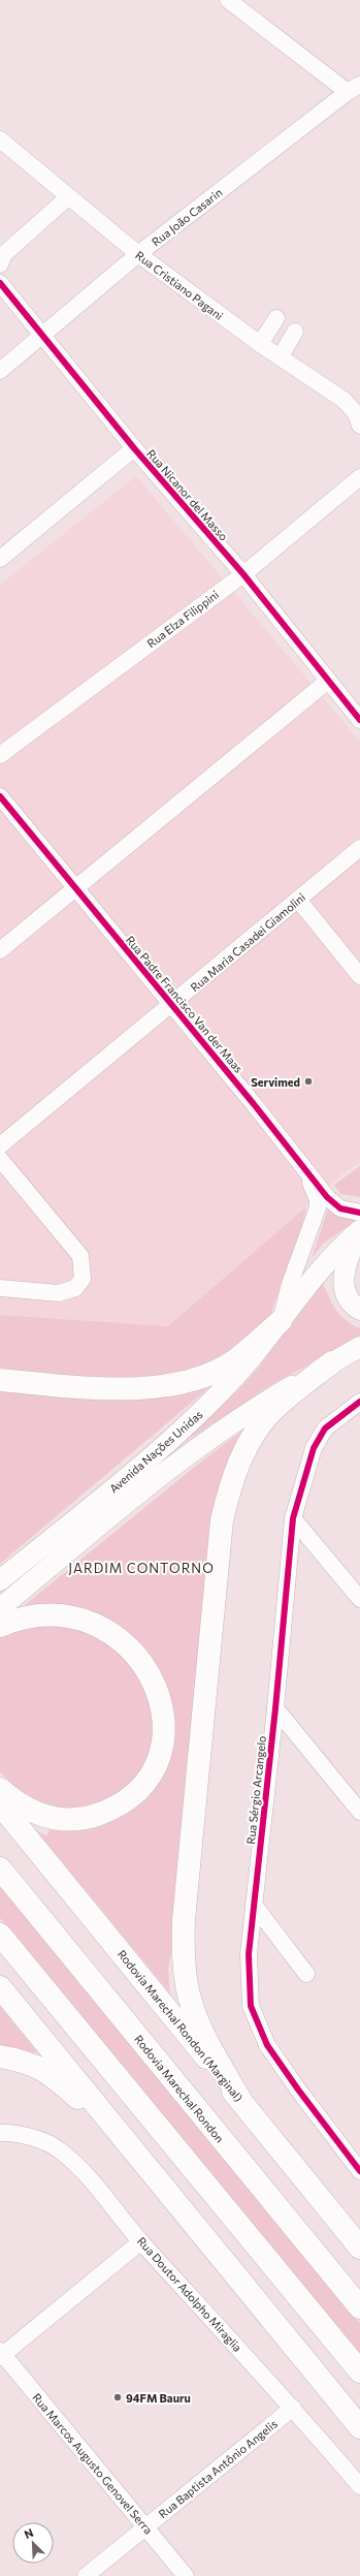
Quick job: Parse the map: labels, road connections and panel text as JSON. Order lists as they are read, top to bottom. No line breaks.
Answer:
{"streets":{"highway":["Rodovia Marechal Rondon (Marginal)","Rodovia Marechal Rondon"],"main road":["Avenida Nações Unidas"],"street":["Rua João Casarin","Rua Cristiano Pagani","Rua Nicanor del Masso","Rua Elza Filippini","Rua Maria Casadei Giamolini","Rua Padre Francisco Van der Maas","Rua Sérgio Arcangelo","Rua Doutor Adolpho Miraglia","Rua Marcos Augusto Genovel Serra","Rua Baptista Antônio Angelis"]},"crossings":[["Rua João Casarin","Rua Cristiano Pagani"],["Rua João Casarin","Rua Nicanor del Masso"],["Rua Nicanor del Masso","Rua Elza Filippini"],["Rua Maria Casadei Giamolini","Rua Padre Francisco Van der Maas"],["Rua Padre Francisco Van der Maas","Avenida Nações Unidas"],["Rua Doutor Adolpho Miraglia","Rua Baptista Antônio Angelis"],["Rua Marcos Augusto Genovel Serra","Rua Baptista Antônio Angelis"]],"districts":["JARDIM CONTORNO"],"places":["Servimed","94FM Bauru"],"north":"top left"}
